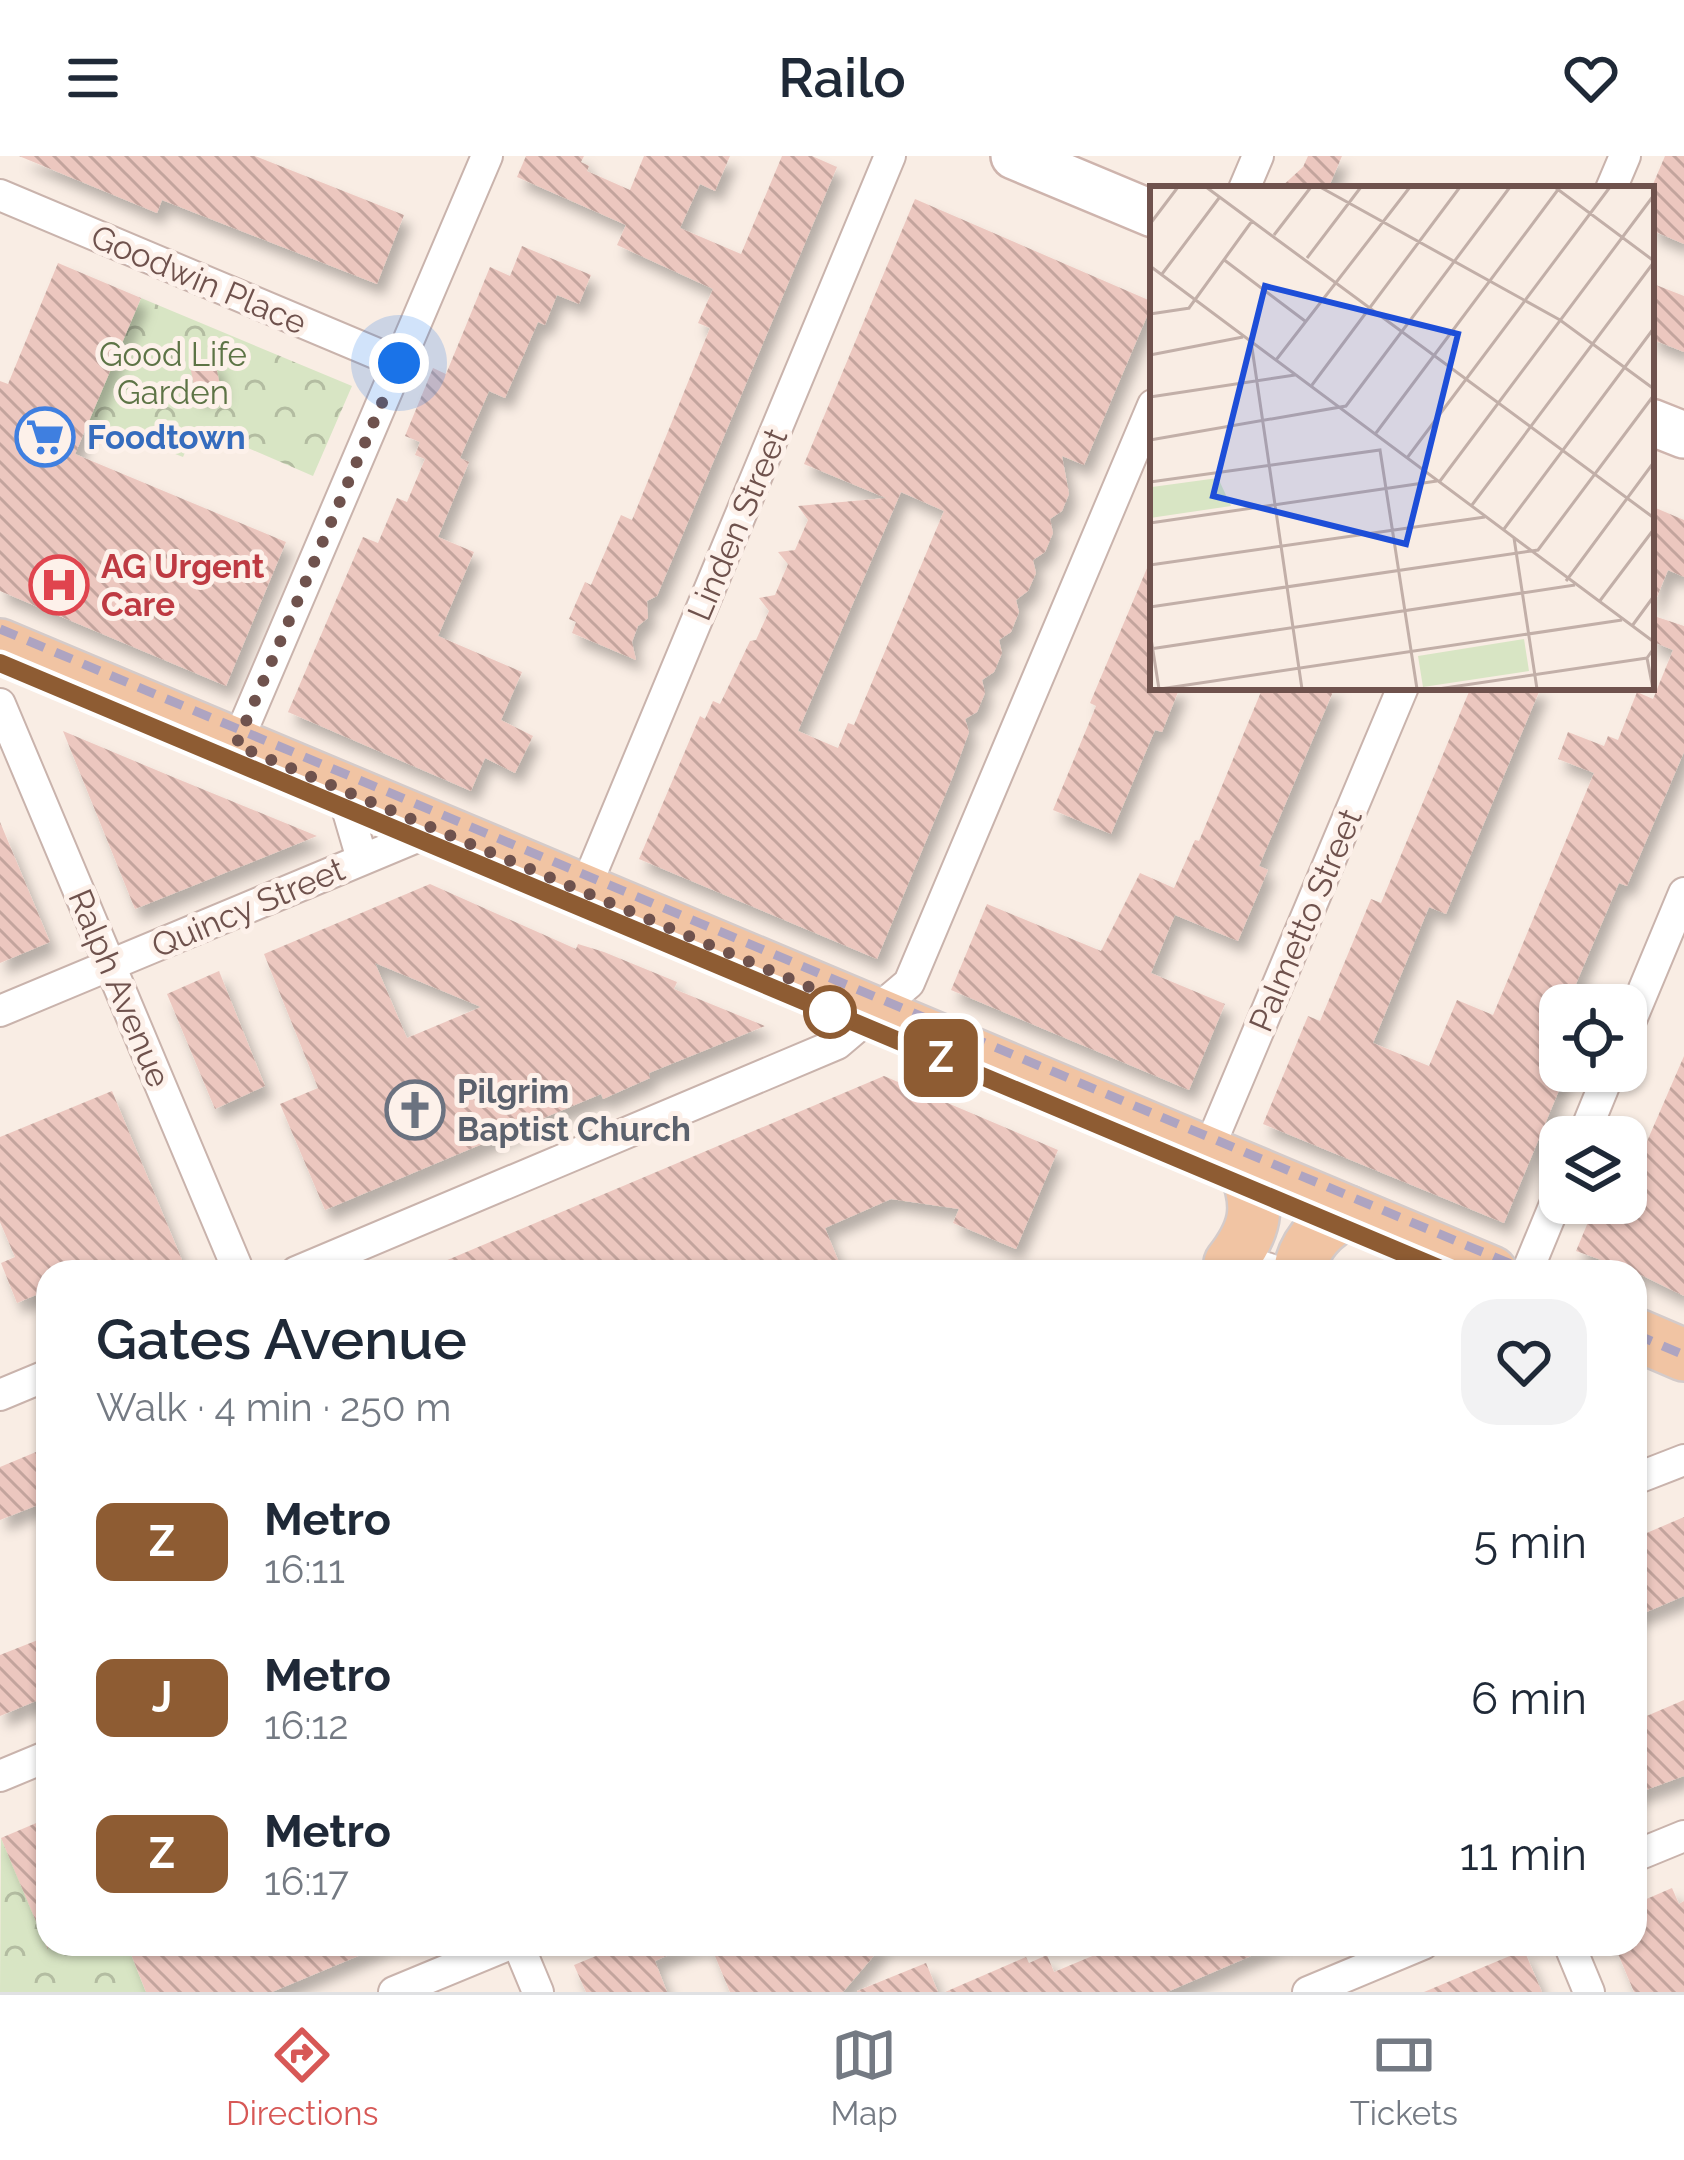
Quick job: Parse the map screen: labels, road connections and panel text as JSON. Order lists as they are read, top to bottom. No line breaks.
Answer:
{"streets":{"street":["Goodwin Place","Linden Street","Quincy Street","Palmetto Street","Ralph Avenue"]},"crossings":[["Quincy Street","Ralph Avenue"]],"parks":["Good Life Garden"],"places":{"supermarket":["Foodtown"],"hospital":["AG Urgent Care"],"church":["Pilgrim Baptist Church"]},"lines":["metro line Z"],"page":{"header":"Railo","on_map":"Z","heading":["Gates Avenue","Walk · 4 min · 250 m"],"list":[{"mark":"Z","name":"Metro","note":"16:11","value":"5 min"},{"mark":"J","name":"Metro","note":"16:12","value":"6 min"},{"mark":"Z","name":"Metro","note":"16:17","value":"11 min"}],"tabs":["Directions","Map","Tickets"]}}
